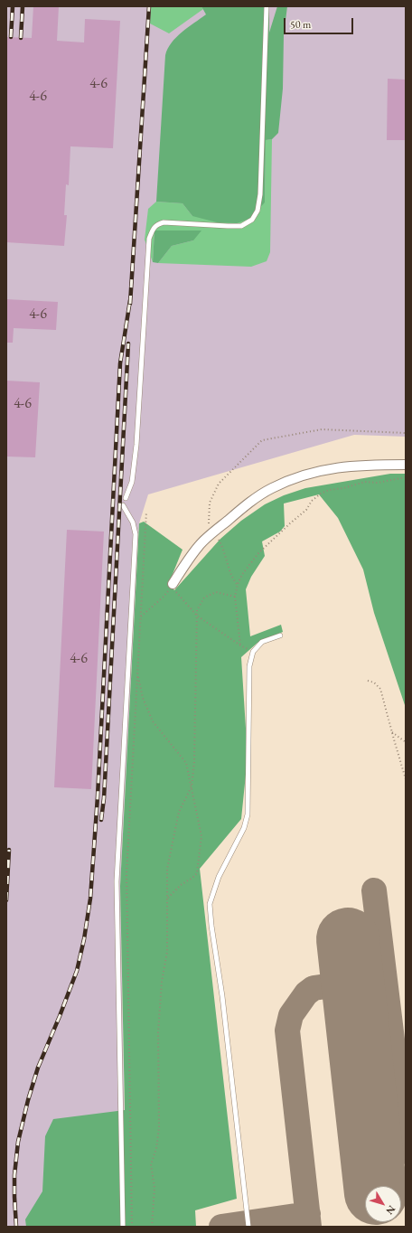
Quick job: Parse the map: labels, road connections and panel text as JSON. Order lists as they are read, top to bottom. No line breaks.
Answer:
{"house_numbers":["4-6","4-6","4-6","4-6","4-6"],"scale_bar":"50 m","north":"bottom right"}
